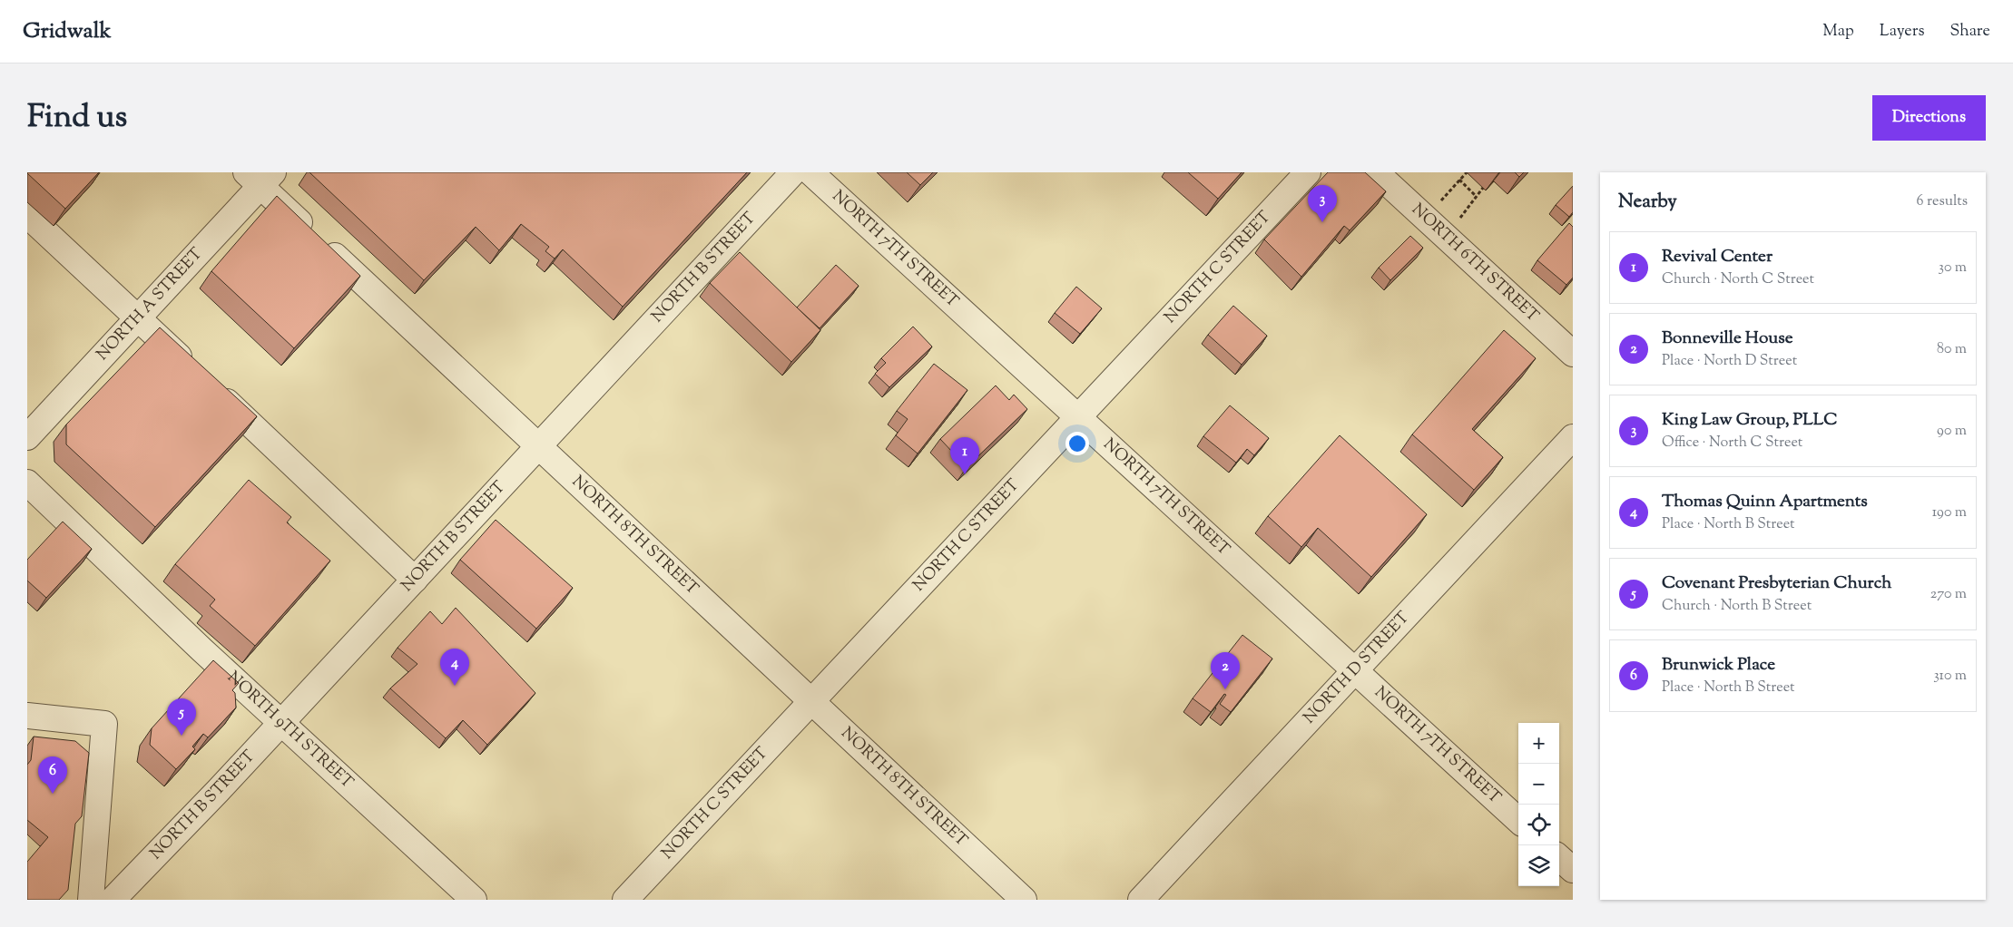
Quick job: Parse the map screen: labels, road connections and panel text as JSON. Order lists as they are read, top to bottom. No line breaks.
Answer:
{"streets":{"street":["NORTH 7TH STREET","NORTH 6TH STREET","NORTH B STREET","NORTH C STREET","NORTH A STREET","NORTH 8TH STREET","NORTH D STREET","NORTH 9TH STREET"]},"crossings":[["NORTH 7TH STREET","NORTH C STREET"],["NORTH 7TH STREET","NORTH D STREET"],["NORTH B STREET","NORTH 8TH STREET"],["NORTH B STREET","NORTH 9TH STREET"],["NORTH C STREET","NORTH 8TH STREET"],["NORTH A STREET","NORTH 8TH STREET"]],"page":{"header":"Gridwalk","nav":["Map","Layers","Share"],"title":"Find us","buttons":"Directions","heading":["Nearby","6 results"],"pins":["3","1","4","2","5","6"],"list":[{"mark":"1","name":"Revival Center","note":"Church · North C Street","value":"30 m"},{"mark":"2","name":"Bonneville House","note":"Place · North D Street","value":"80 m"},{"mark":"3","name":"King Law Group, PLLC","note":"Office · North C Street","value":"90 m"},{"mark":"4","name":"Thomas Quinn Apartments","note":"Place · North B Street","value":"190 m"},{"mark":"5","name":"Covenant Presbyterian Church","note":"Church · North B Street","value":"270 m"},{"mark":"6","name":"Brunwick Place","note":"Place · North B Street","value":"310 m"}],"map_buttons":["+","−"]}}
